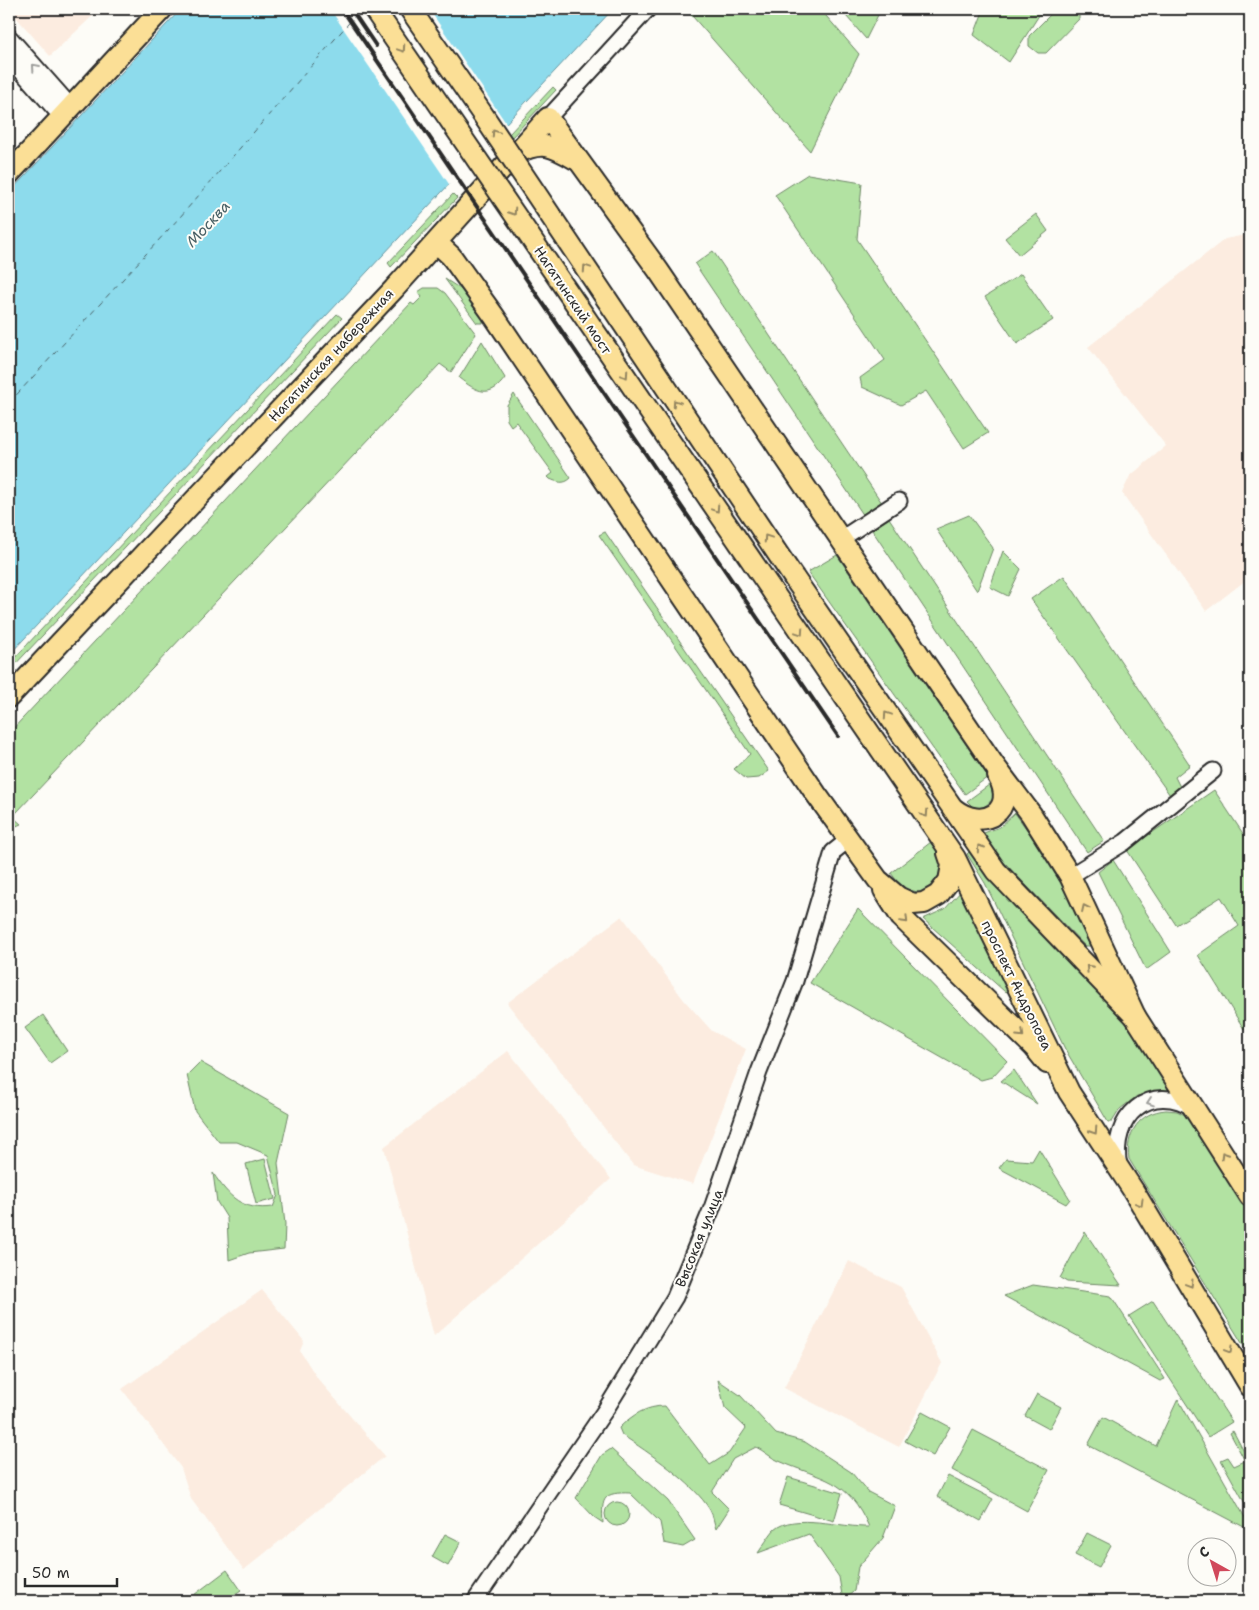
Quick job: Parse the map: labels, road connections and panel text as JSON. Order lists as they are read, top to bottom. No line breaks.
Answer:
{"streets":{"main road":["Нагатинский мост","Нагатинская набережная","проспект Андропова"],"street":["Высокая улица"]},"crossings":[["Нагатинский мост","проспект Андропова"]],"water":["Москва"],"scale_bar":"50 m","north":"top left"}
